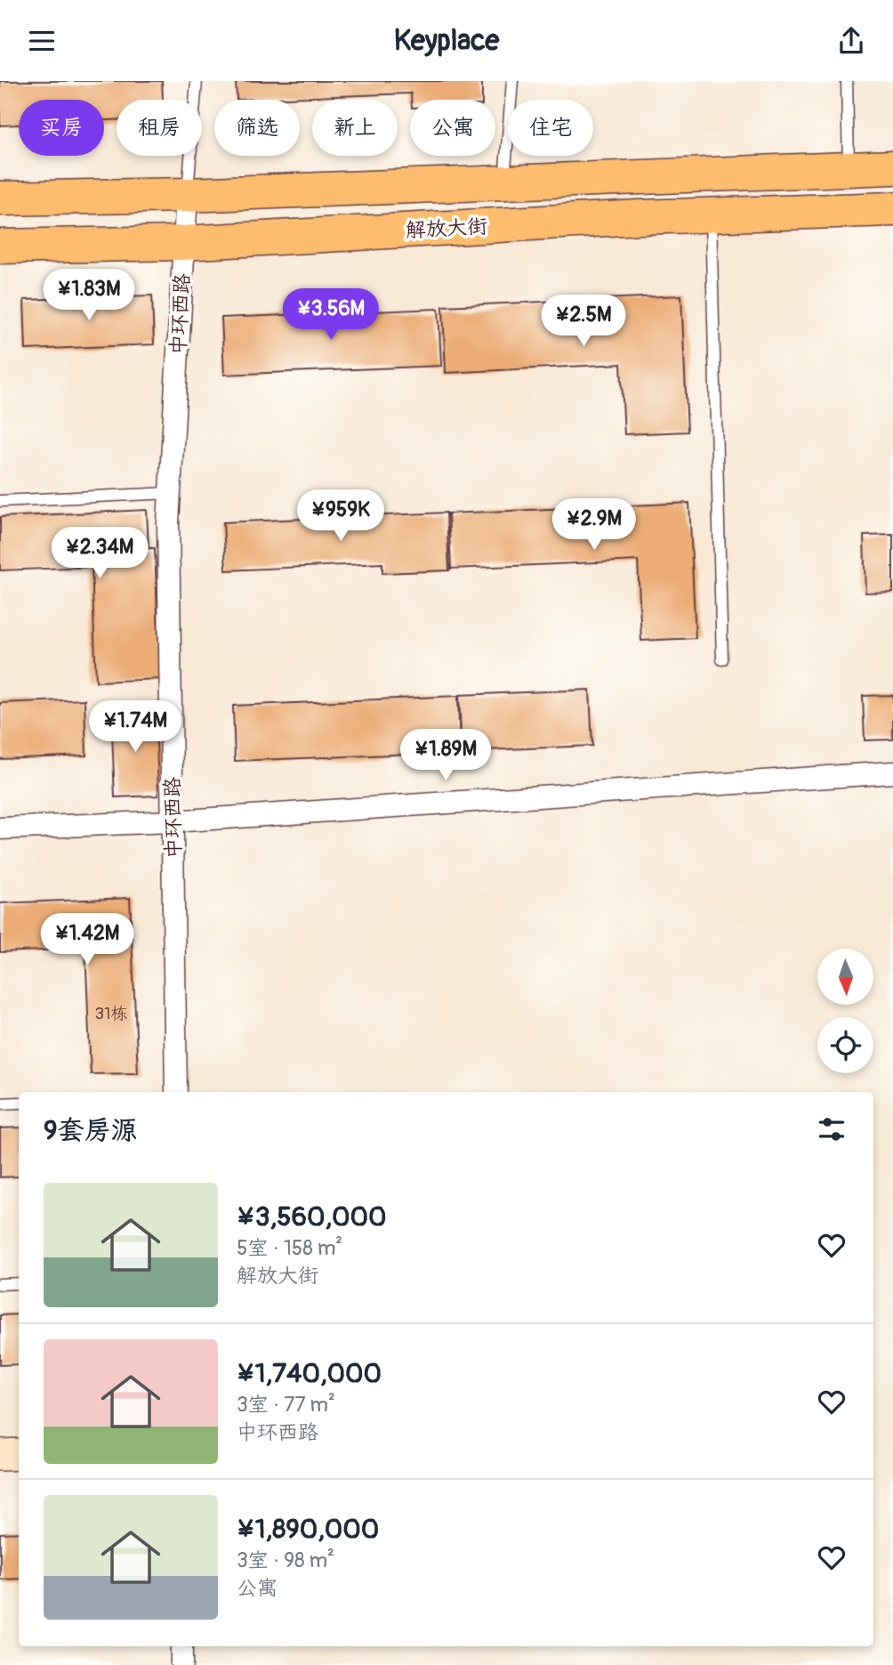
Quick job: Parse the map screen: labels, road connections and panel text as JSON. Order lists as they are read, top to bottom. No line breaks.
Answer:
{"streets":{"main road":["解放大街"],"street":["中环西路"]},"crossings":[["解放大街","中环西路"]],"house_numbers":["31栋"],"north":"bottom","page":{"header":"Keyplace","chip":["买房","租房","筛选","新上","公寓","住宅"],"price":["¥1.83M","¥3.56M","¥2.5M","¥959K","¥2.9M","¥2.34M","¥1.74M","¥1.89M","¥1.42M"],"heading":"9套房源","list":[{"name":"¥3,560,000","note":"5室 · 158 m² · 解放大街"},{"name":"¥1,740,000","note":"3室 · 77 m² · 中环西路"},{"name":"¥1,890,000","note":"3室 · 98 m² · 公寓"}]}}
